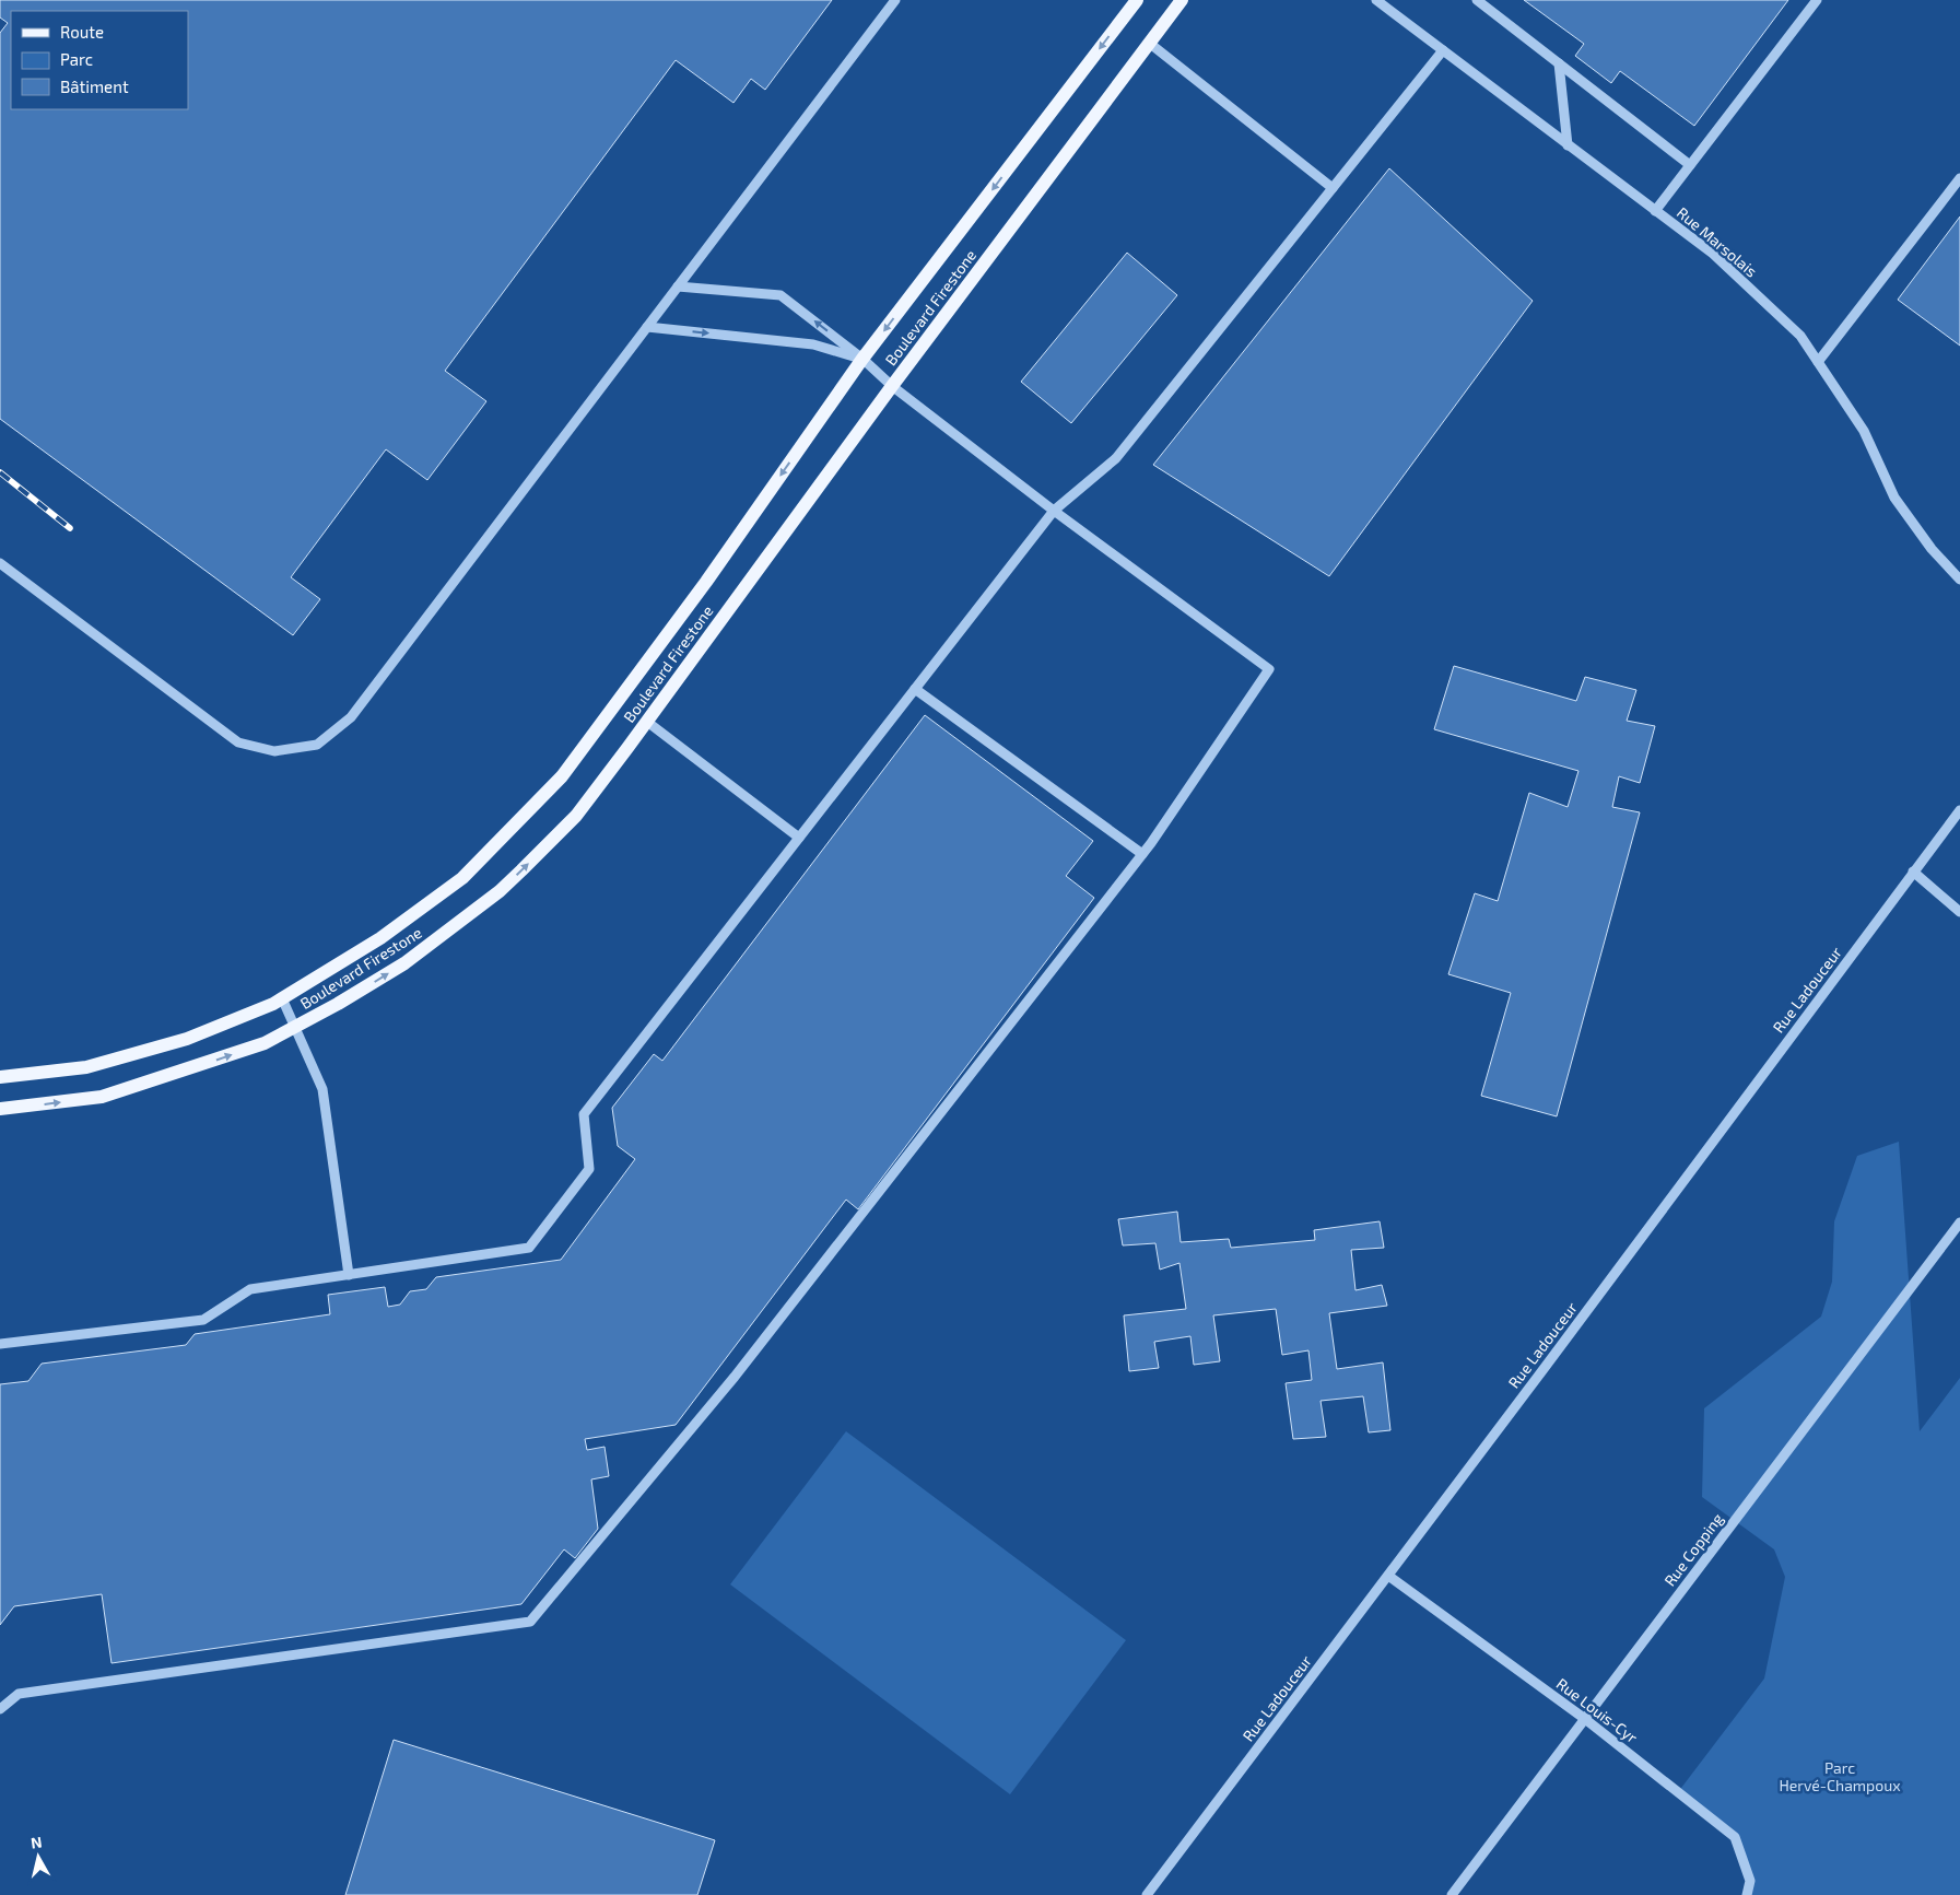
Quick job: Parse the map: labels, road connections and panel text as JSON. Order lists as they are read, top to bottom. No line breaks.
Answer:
{"streets":{"main road":["Boulevard Firestone"],"street":["Rue Marsolais","Rue Ladouceur","Rue Copping","Rue Louis-Cyr"]},"crossings":[["Rue Ladouceur","Rue Louis-Cyr"],["Rue Copping","Rue Louis-Cyr"]],"parks":["Parc Hervé-Champoux"],"legend":["Route","Parc","Bâtiment"],"north":"top"}
